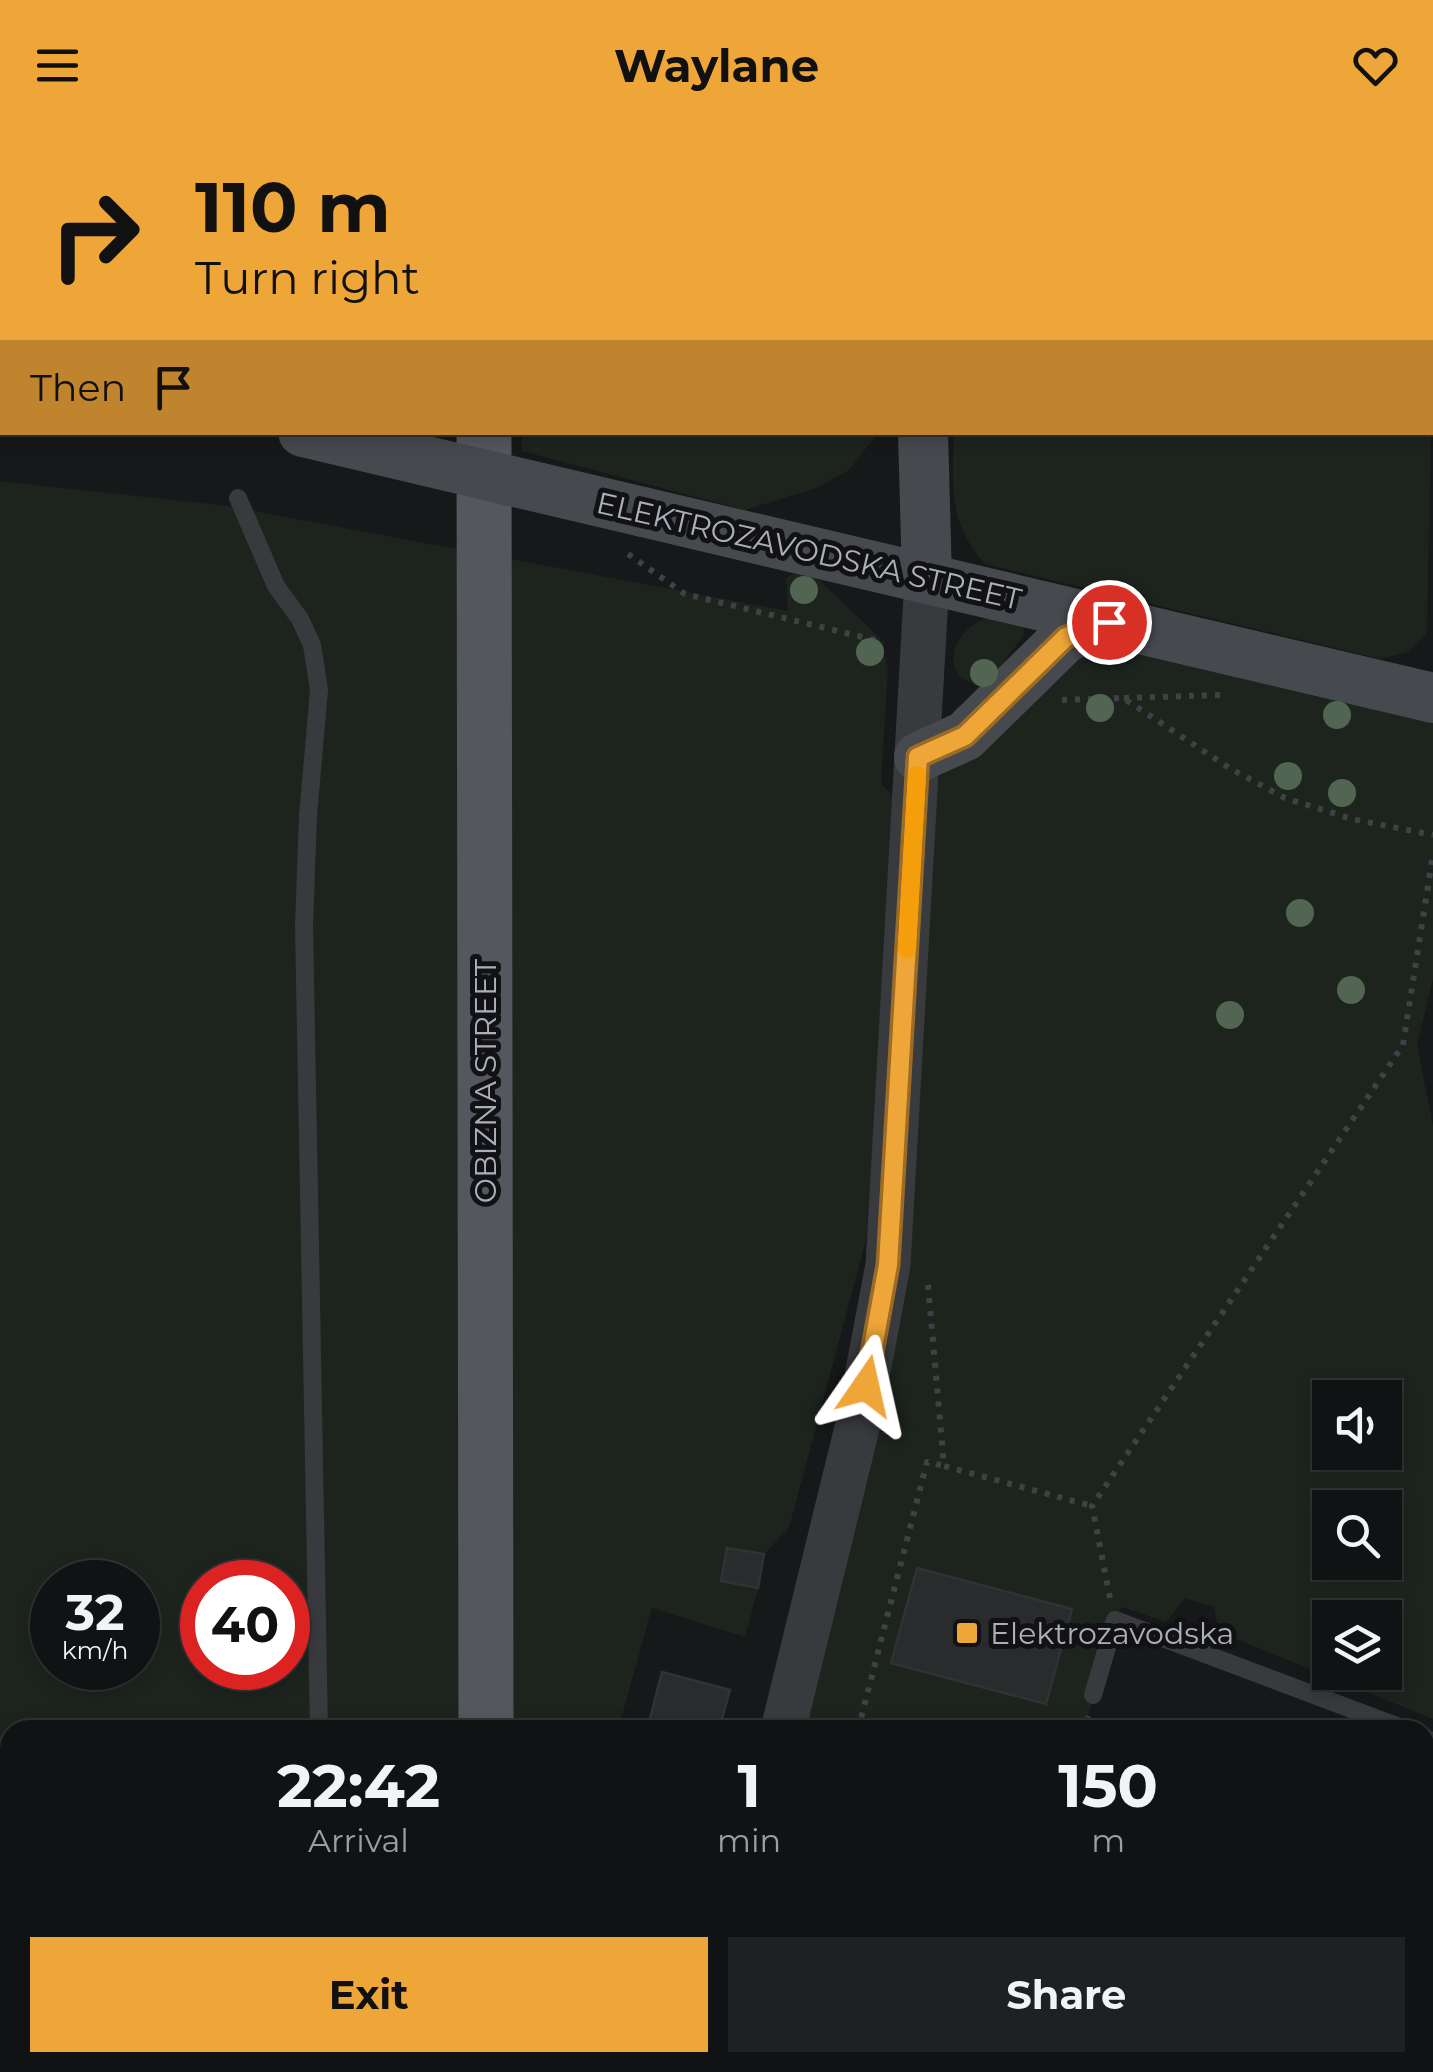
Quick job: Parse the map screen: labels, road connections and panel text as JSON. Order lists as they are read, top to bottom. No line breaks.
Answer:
{"streets":{"main road":["ELEKTROZAVODSKA STREET","OBIZNA STREET"]},"places":{"transit":["Elektrozavodska"]},"page":{"header":"Waylane","turn":["110 m","Turn right"],"then":"Then","speed":"32 km/h","limit":"40","eta":["22:42","Arrival","1","min","150","m"],"buttons":["Exit","Share"]}}
